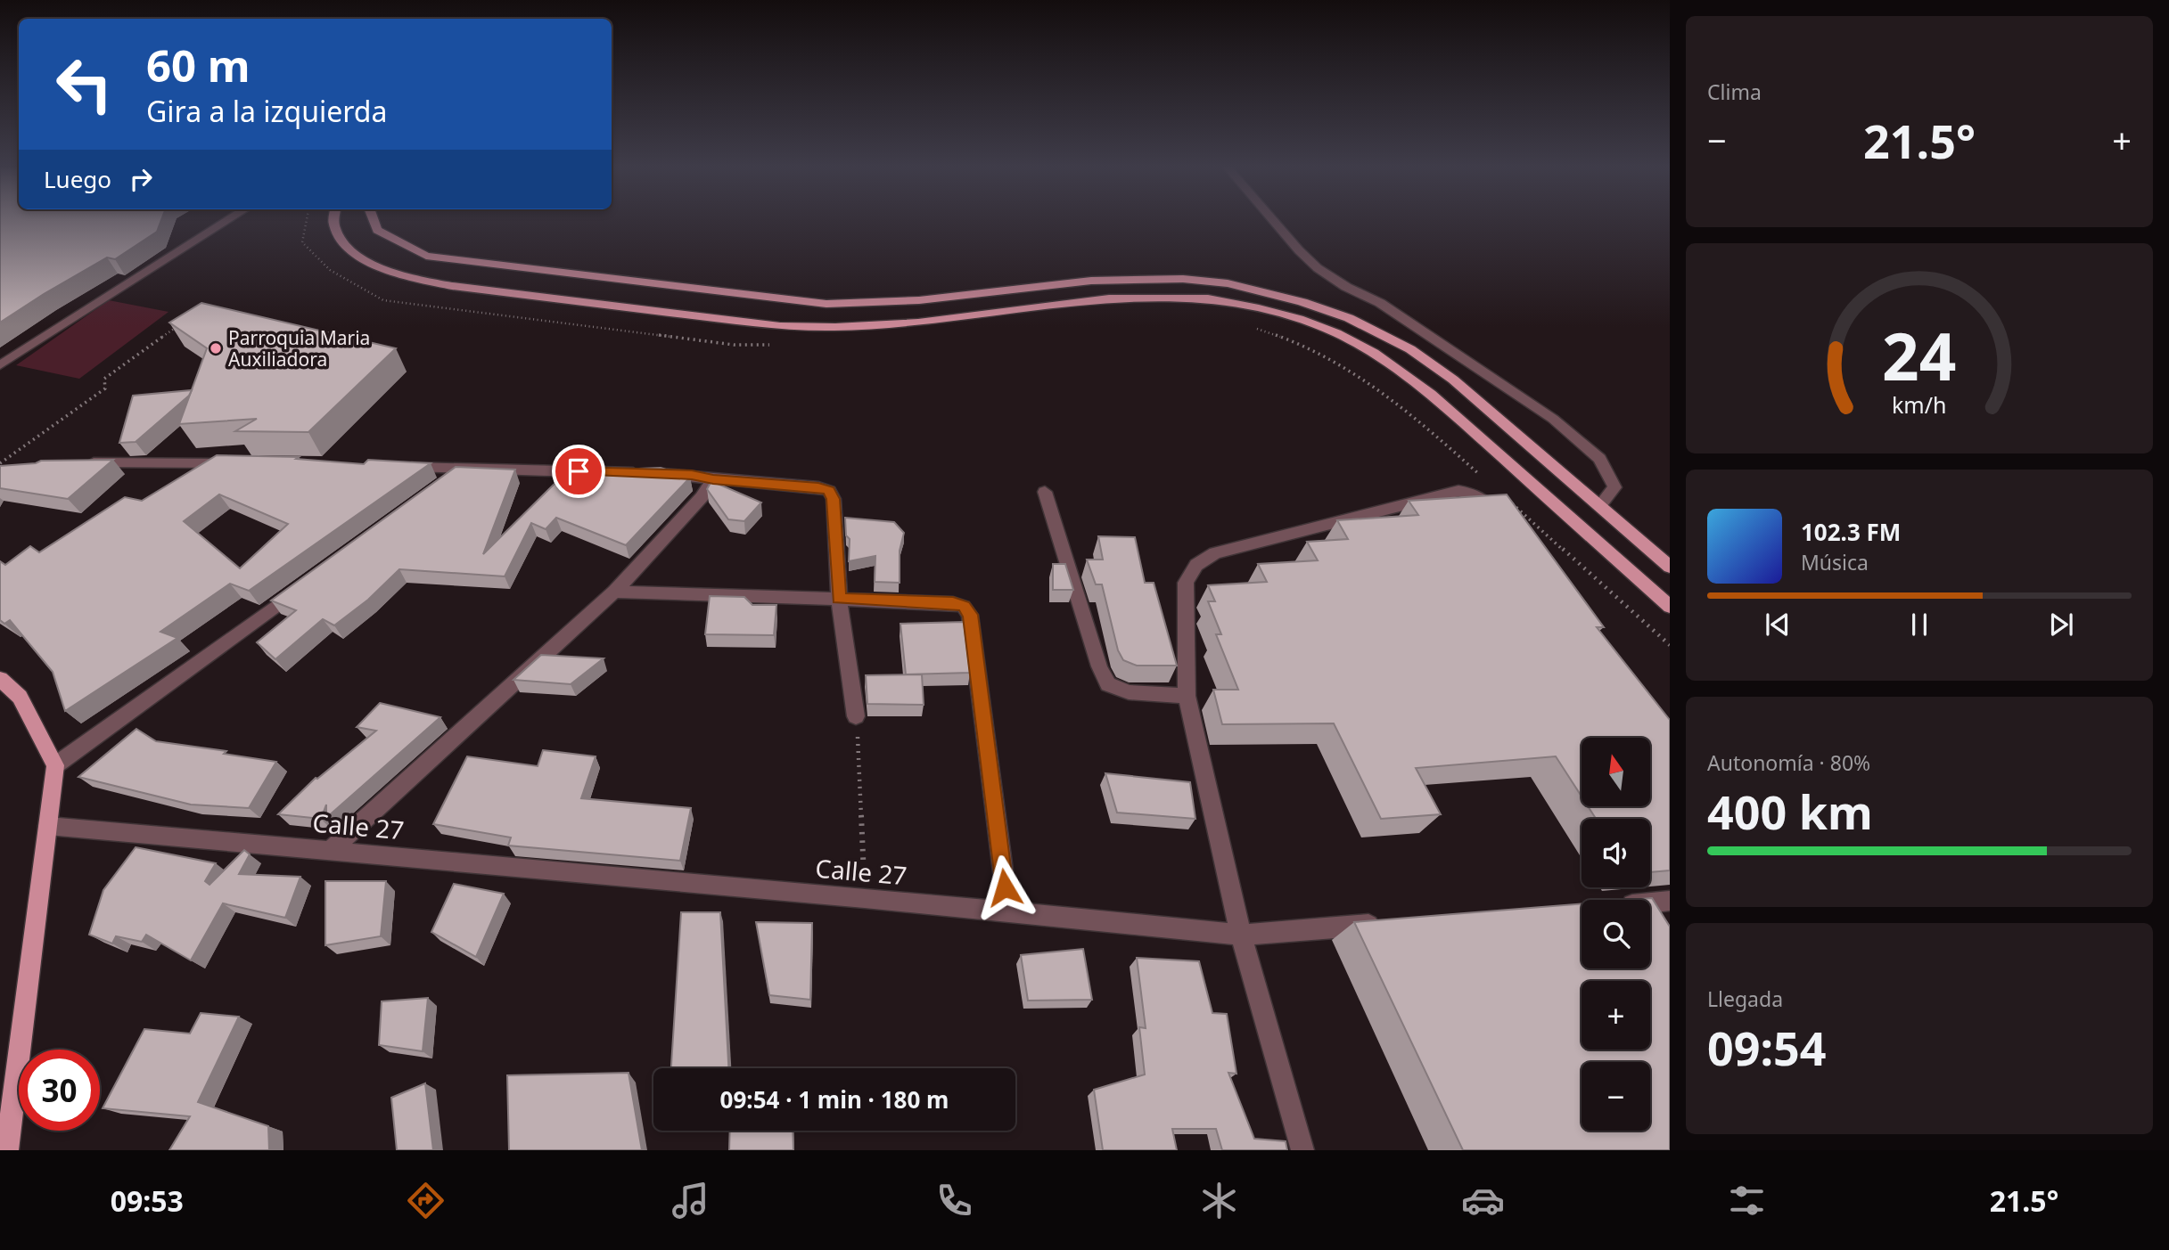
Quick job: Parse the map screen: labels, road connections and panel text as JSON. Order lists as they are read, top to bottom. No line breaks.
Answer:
{"streets":{"street":["Calle 27"]},"places":["Parroquia Maria Auxiliadora"],"north":"top","page":{"tile":["Clima",["Autonomía · 80%","400 km"],["Llegada","09:54"]],"turn":["60 m","Gira a la izquierda"],"heat":["−","21.5°","+"],"then":"Luego","song":["102.3 FM","Música"],"map_buttons":["+","−"],"limit":"30","trip":"09:54 · 1 min · 180 m","tabs":["09:53","21.5°"],"gauge":["24","km/h"]}}
